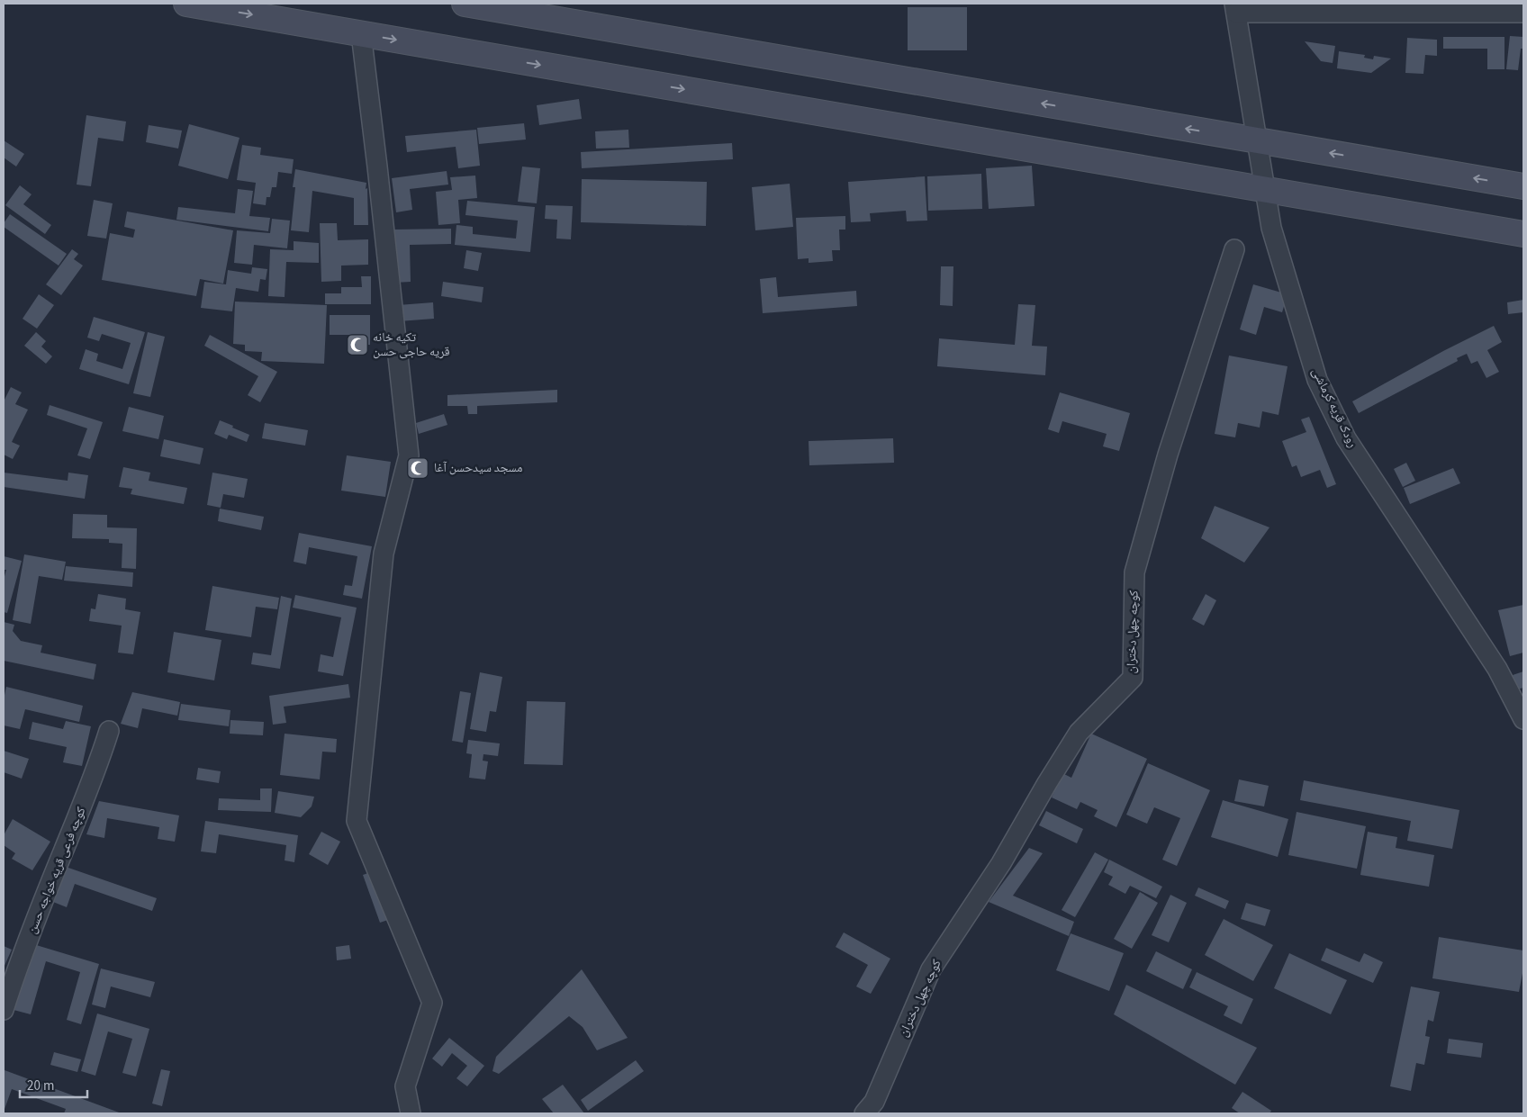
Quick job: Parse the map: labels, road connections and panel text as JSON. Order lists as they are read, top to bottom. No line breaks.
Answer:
{"streets":{"street":["رودک قریه کرماشی","کوچه چهل دختران","کوچه فرعی قریه خواجه حسن"]},"places":{"mosque":["تکیه خانه قریه حاجی حسن","مسجد سیدحسن آغا"]},"scale_bar":"20 m"}
